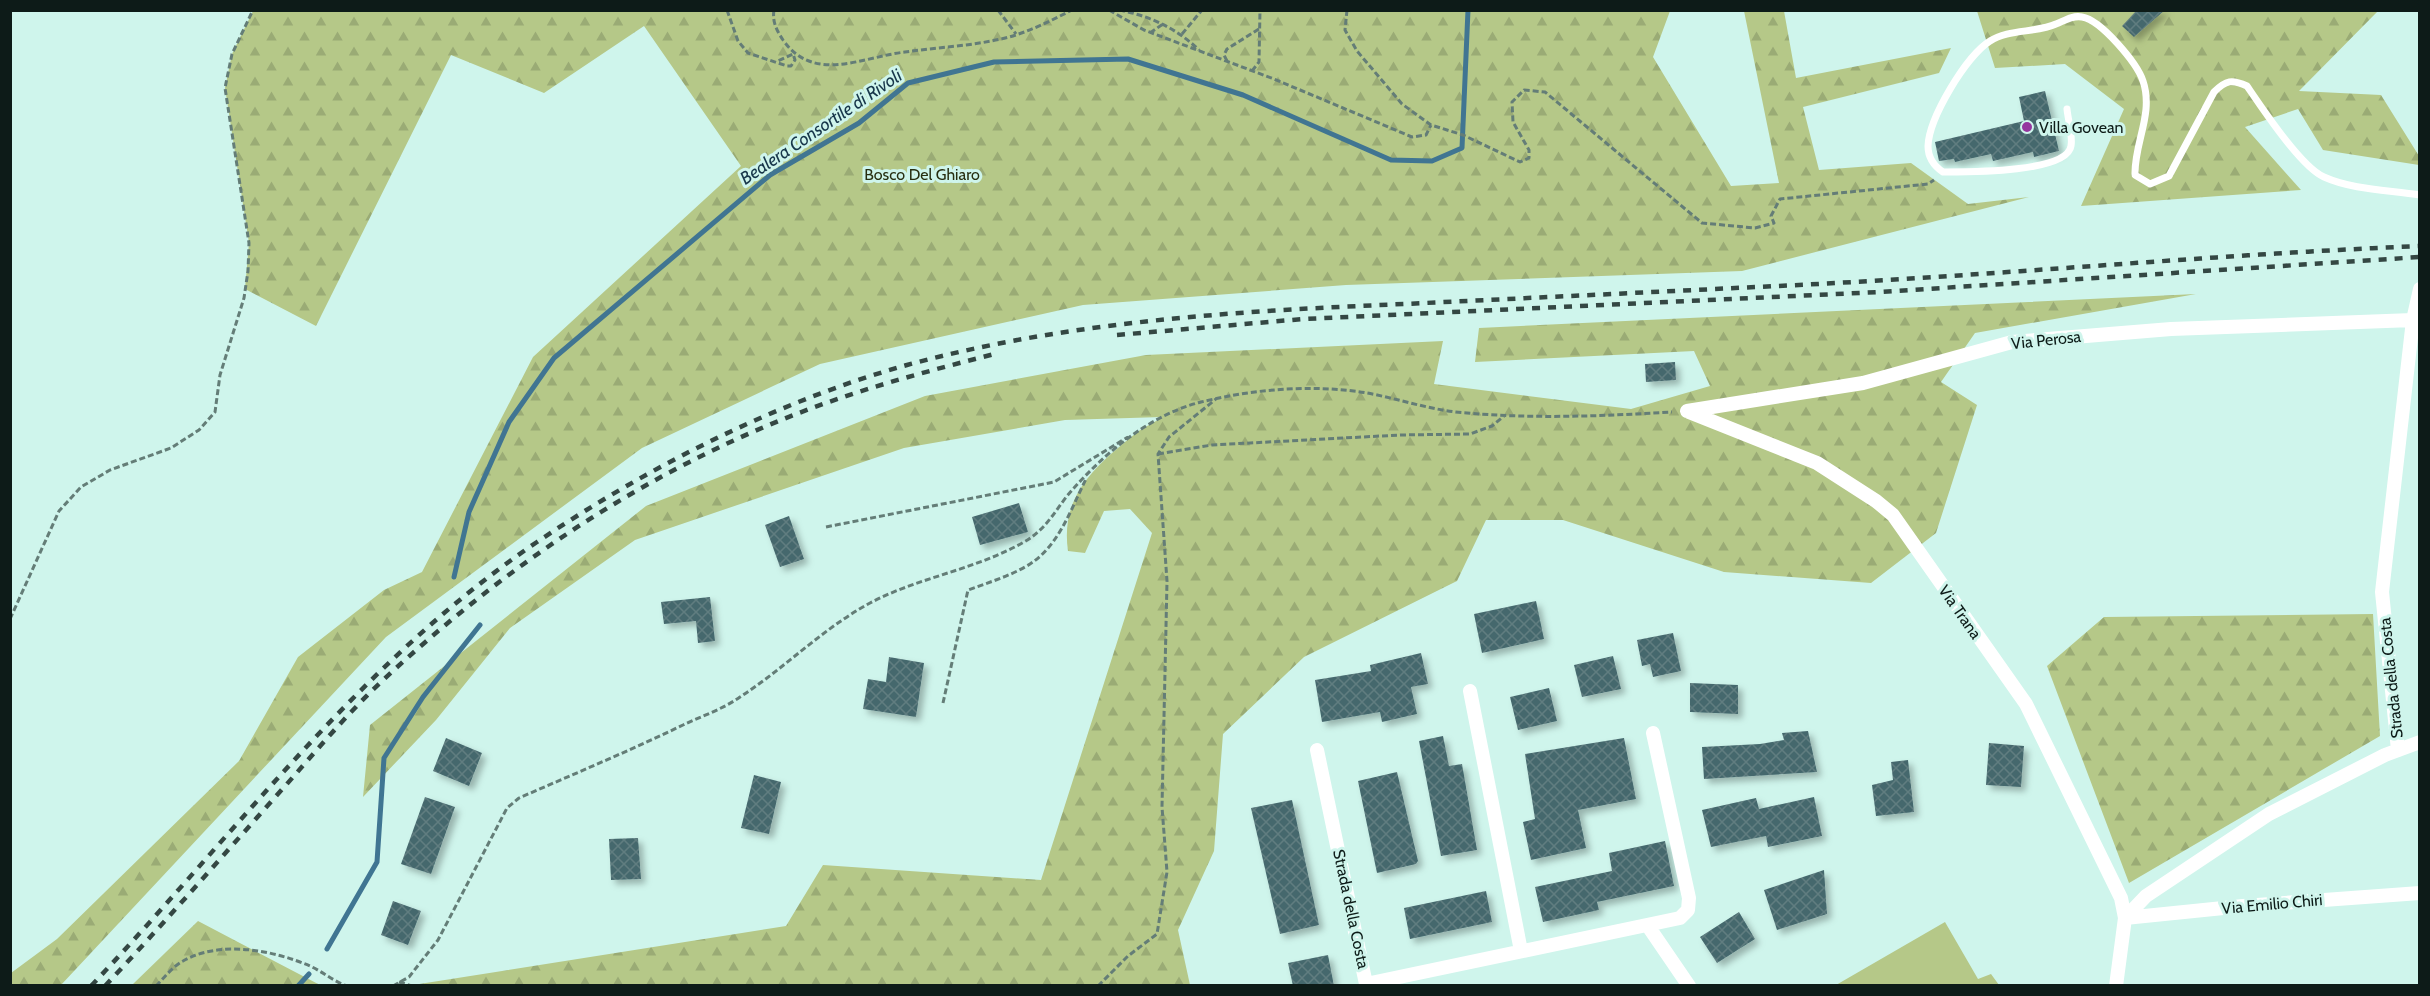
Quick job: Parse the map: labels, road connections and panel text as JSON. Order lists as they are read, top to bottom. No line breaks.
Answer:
{"streets":{"street":["Via Perosa","Via Trana","Strada della Costa","Via Emilio Chiri"]},"crossings":[["Via Perosa","Via Trana"],["Via Perosa","Strada della Costa"],["Via Trana","Strada della Costa"],["Via Trana","Via Emilio Chiri"],["Strada della Costa","Via Emilio Chiri"]],"water":["Bealera Consortile di Rivoli"],"parks":["Bosco Del Ghiaro"],"places":["Villa Govean"]}
